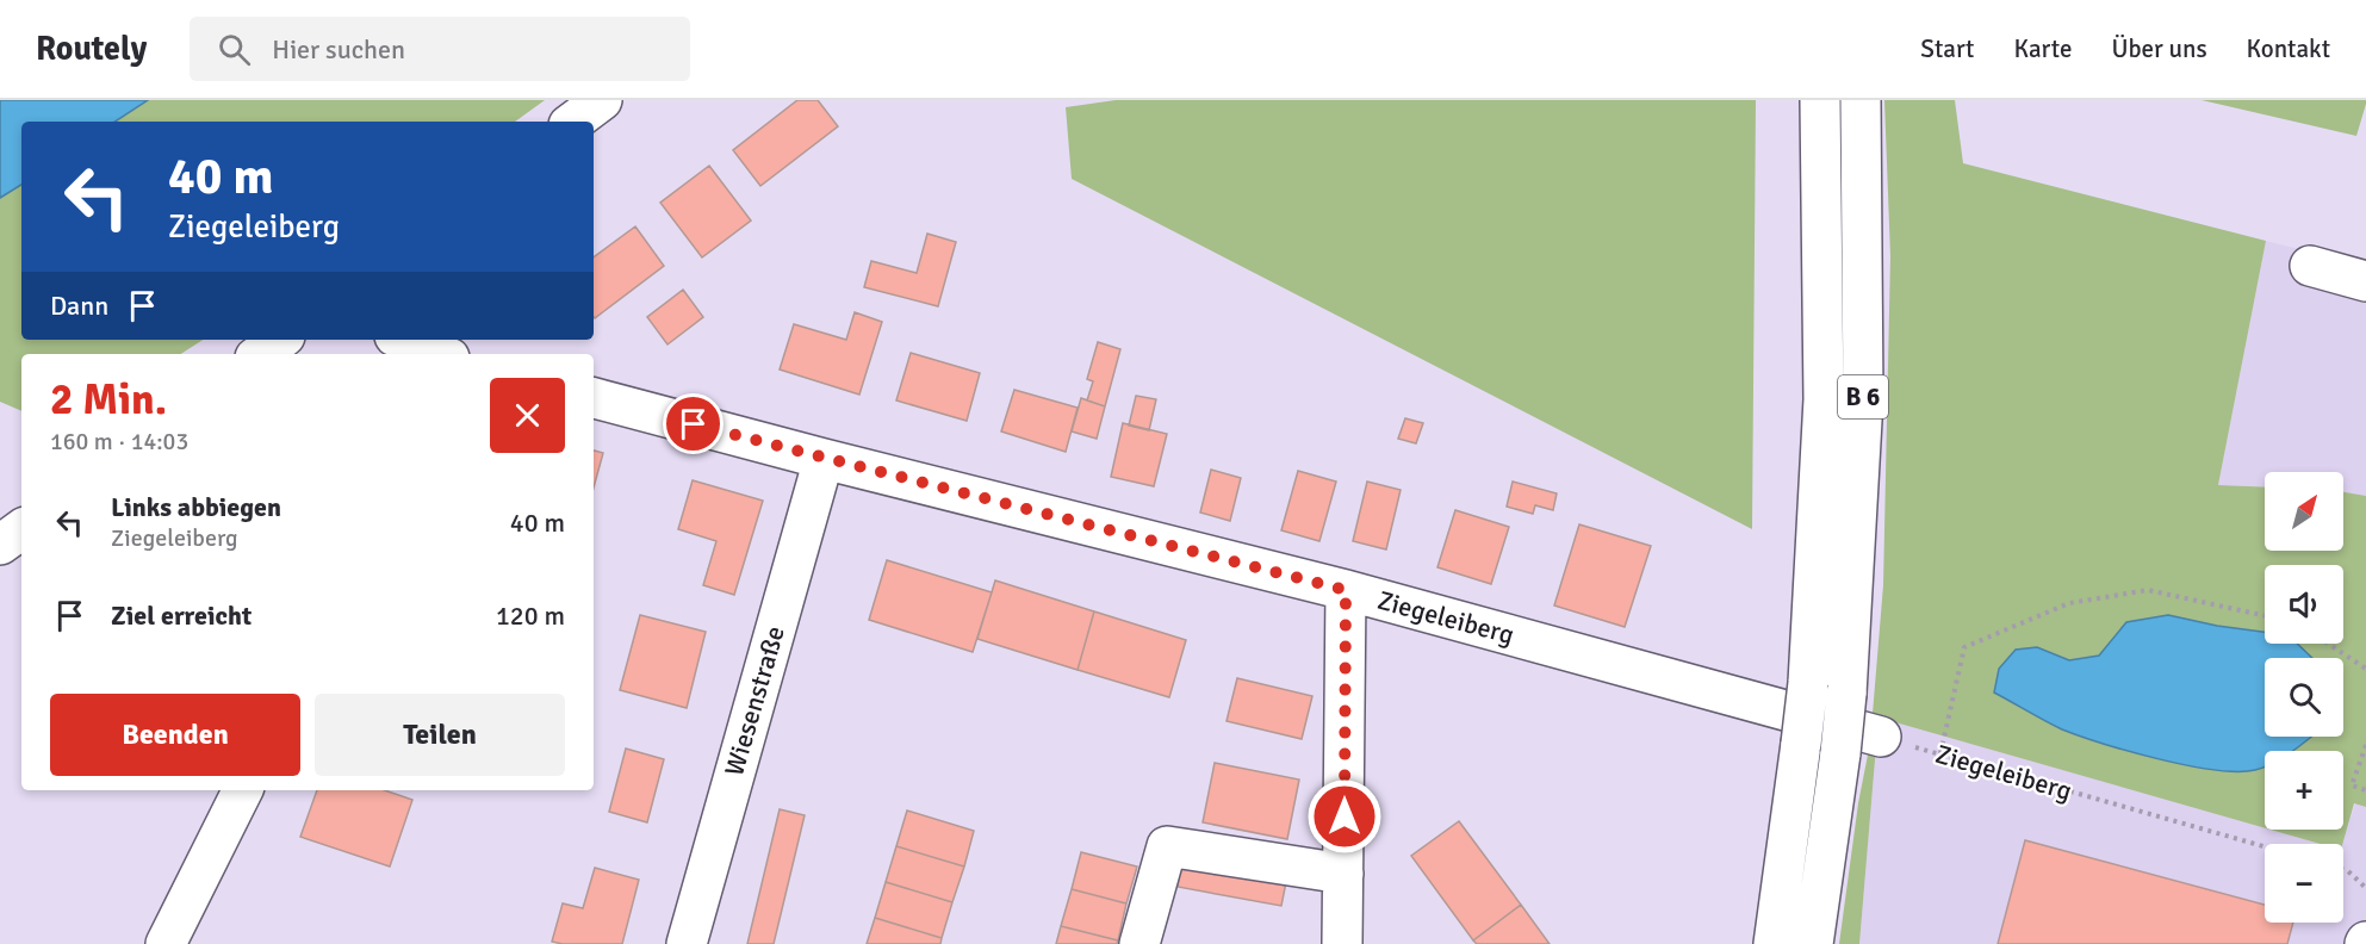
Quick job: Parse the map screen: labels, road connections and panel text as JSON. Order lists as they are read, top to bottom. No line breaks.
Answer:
{"streets":{"main road":["B 6","Ziegeleiberg","Wiesenstraße"]},"crossings":[["Ziegeleiberg","Wiesenstraße"]],"north":"top right","page":{"header":"Routely","search":"Hier suchen","nav":["Start","Karte","Über uns","Kontakt"],"turn":["40 m","Ziegeleiberg"],"then":"Dann","heading":["2 Min.","160 m · 14:03"],"map_buttons":["+","−"],"list":[{"name":"Links abbiegen","note":"Ziegeleiberg","value":"40 m"},{"name":"Ziel erreicht","value":"120 m"}],"buttons":["Beenden","Teilen"]}}
